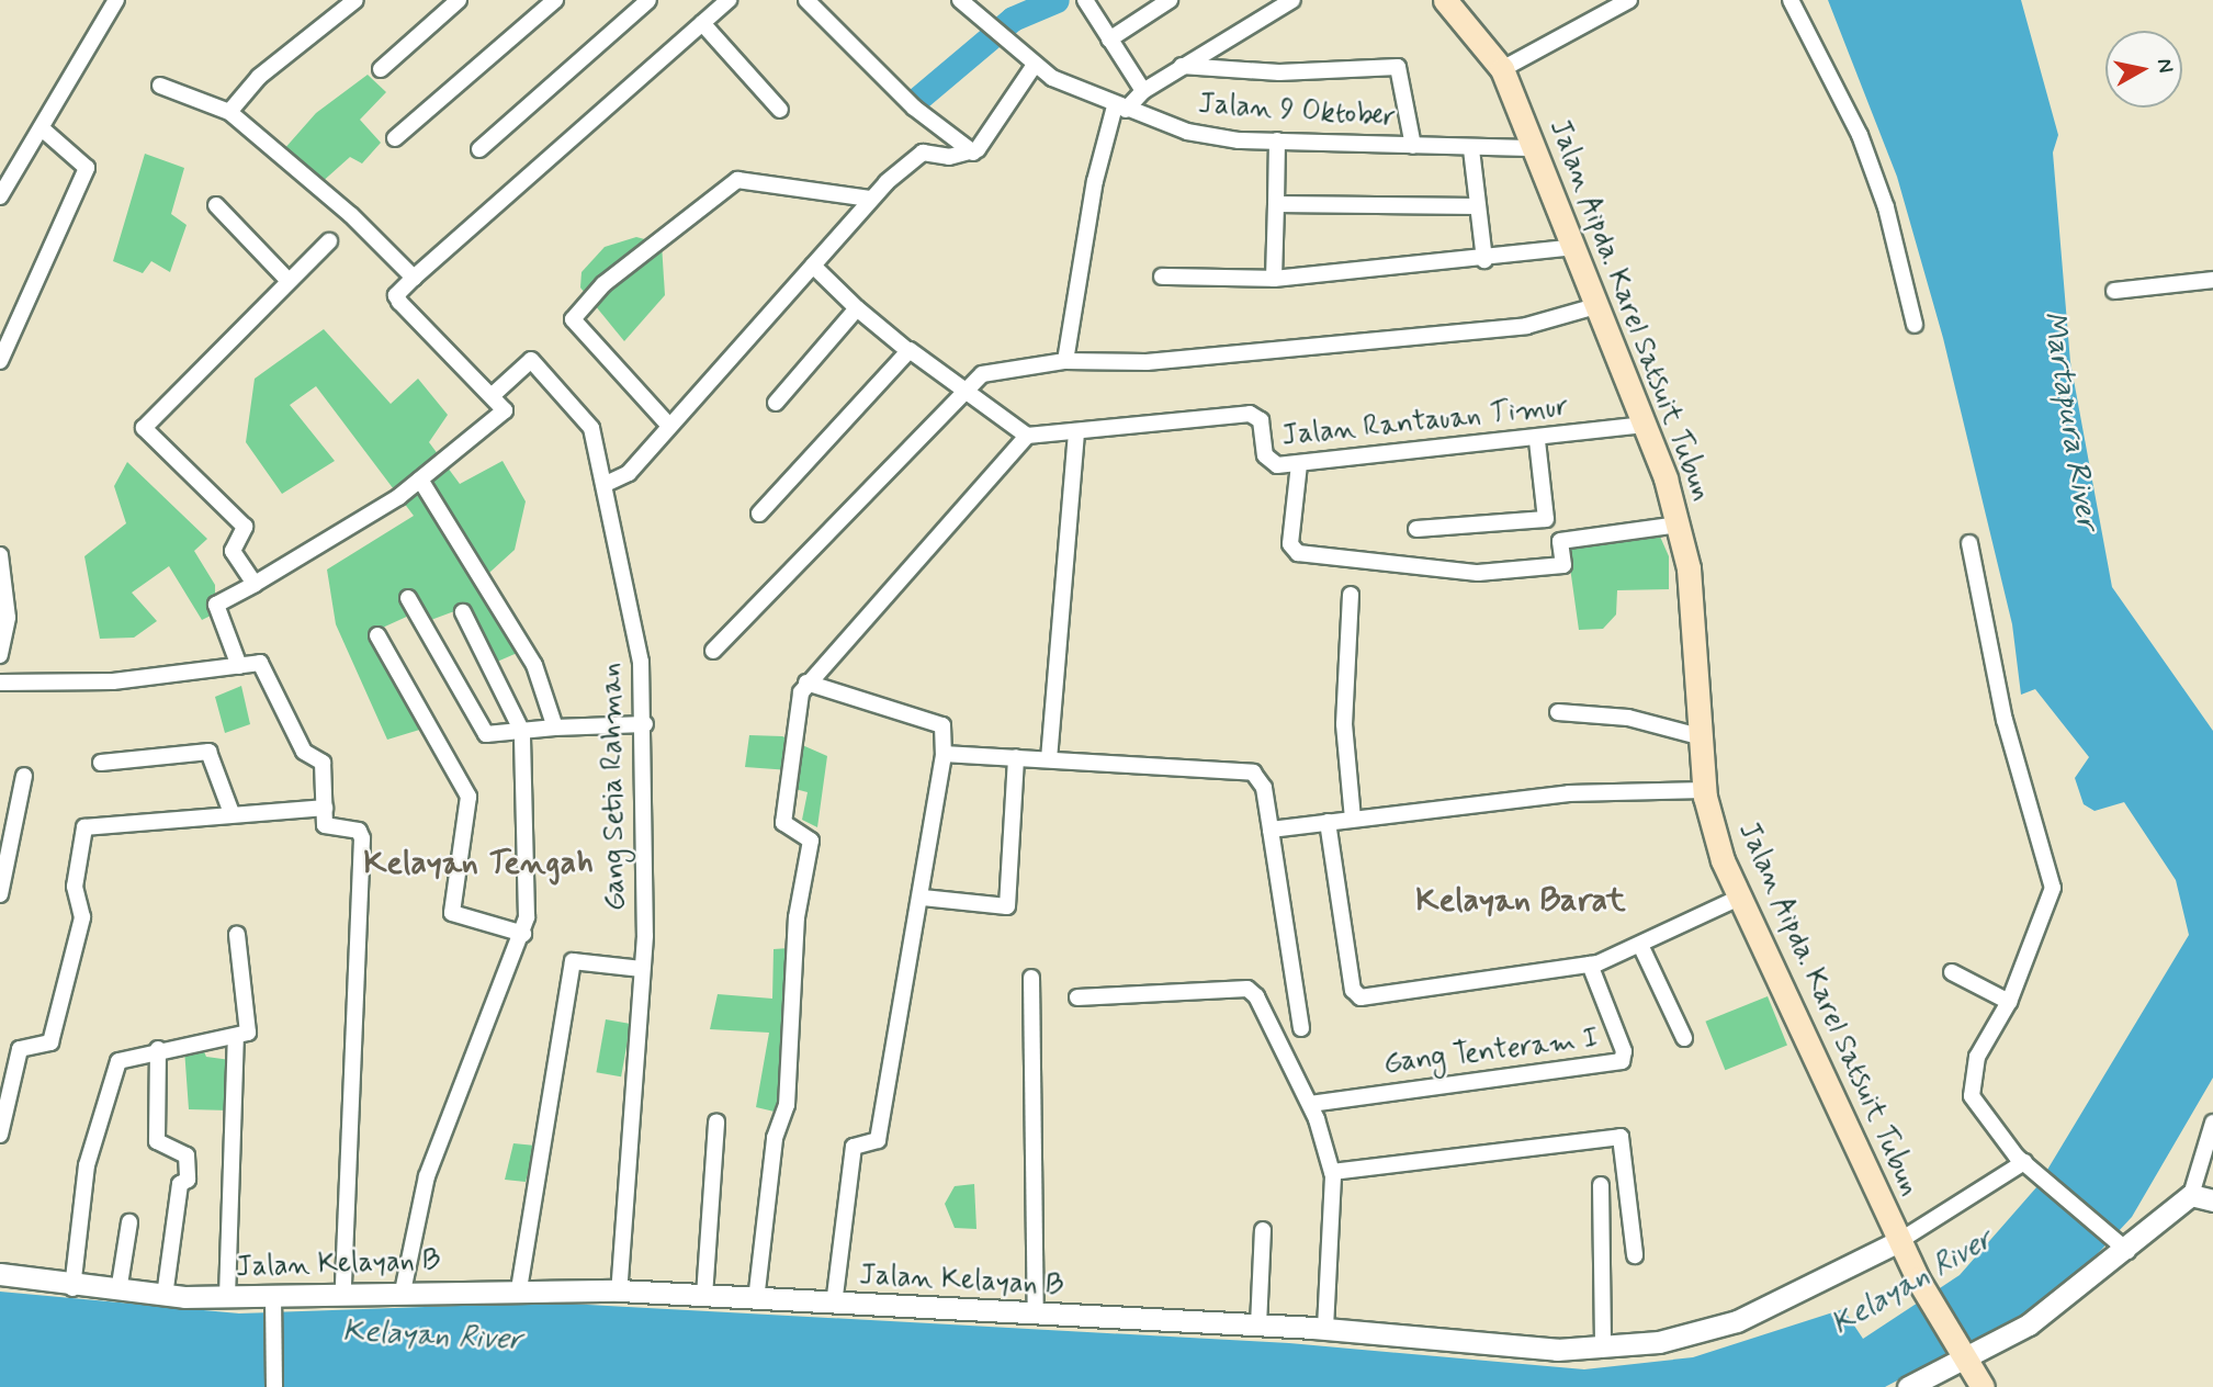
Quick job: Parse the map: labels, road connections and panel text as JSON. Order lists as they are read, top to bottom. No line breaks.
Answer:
{"streets":{"main road":["Jalan Aipda. Karel Satsuit Tubun"],"street":["Jalan 9 Oktober","Jalan Rantauan Timur","Gang Setia Rahman","Gang Tenteram I","Jalan Kelayan B"]},"crossings":[["Jalan 9 Oktober","Jalan Aipda. Karel Satsuit Tubun"],["Jalan Aipda. Karel Satsuit Tubun","Jalan Rantauan Timur"],["Jalan Aipda. Karel Satsuit Tubun","Jalan Kelayan B"],["Gang Setia Rahman","Jalan Kelayan B"]],"districts":["Kelayan Tengah","Kelayan Barat"],"water":["Martapura River","Kelayan River"],"north":"right"}
